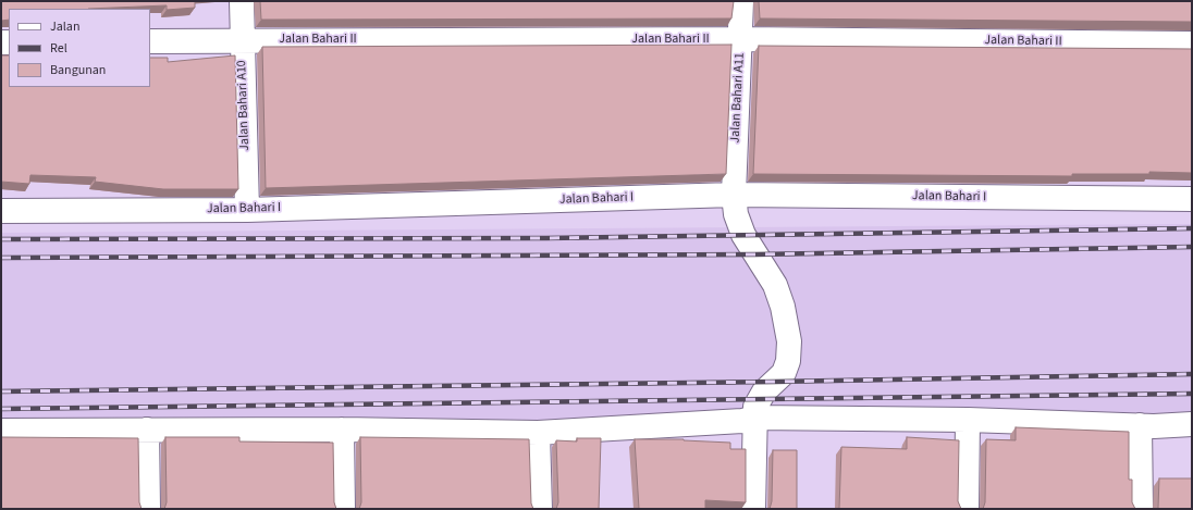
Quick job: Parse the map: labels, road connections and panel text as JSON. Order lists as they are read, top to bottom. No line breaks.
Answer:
{"streets":{"street":["Jalan Bahari II","Jalan Bahari A11","Jalan Bahari A10","Jalan Bahari I"]},"crossings":[["Jalan Bahari II","Jalan Bahari A11"],["Jalan Bahari II","Jalan Bahari A10"],["Jalan Bahari A11","Jalan Bahari I"],["Jalan Bahari A10","Jalan Bahari I"]],"legend":["Jalan","Rel","Bangunan"]}
